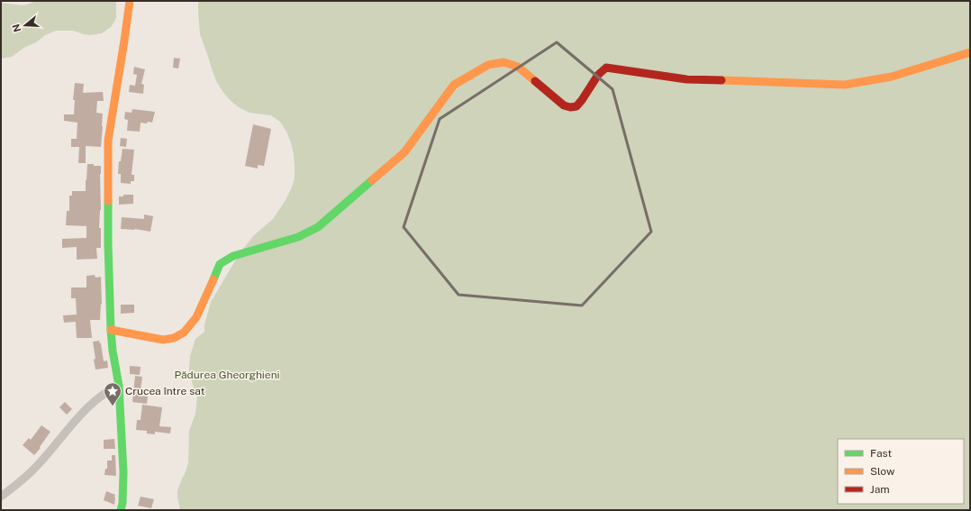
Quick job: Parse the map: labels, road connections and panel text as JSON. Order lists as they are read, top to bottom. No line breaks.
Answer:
{"parks":["Pădurea Gheorghieni"],"places":{"place":["Crucea între sat"]},"legend":["Fast","Slow","Jam"],"north":"left"}
